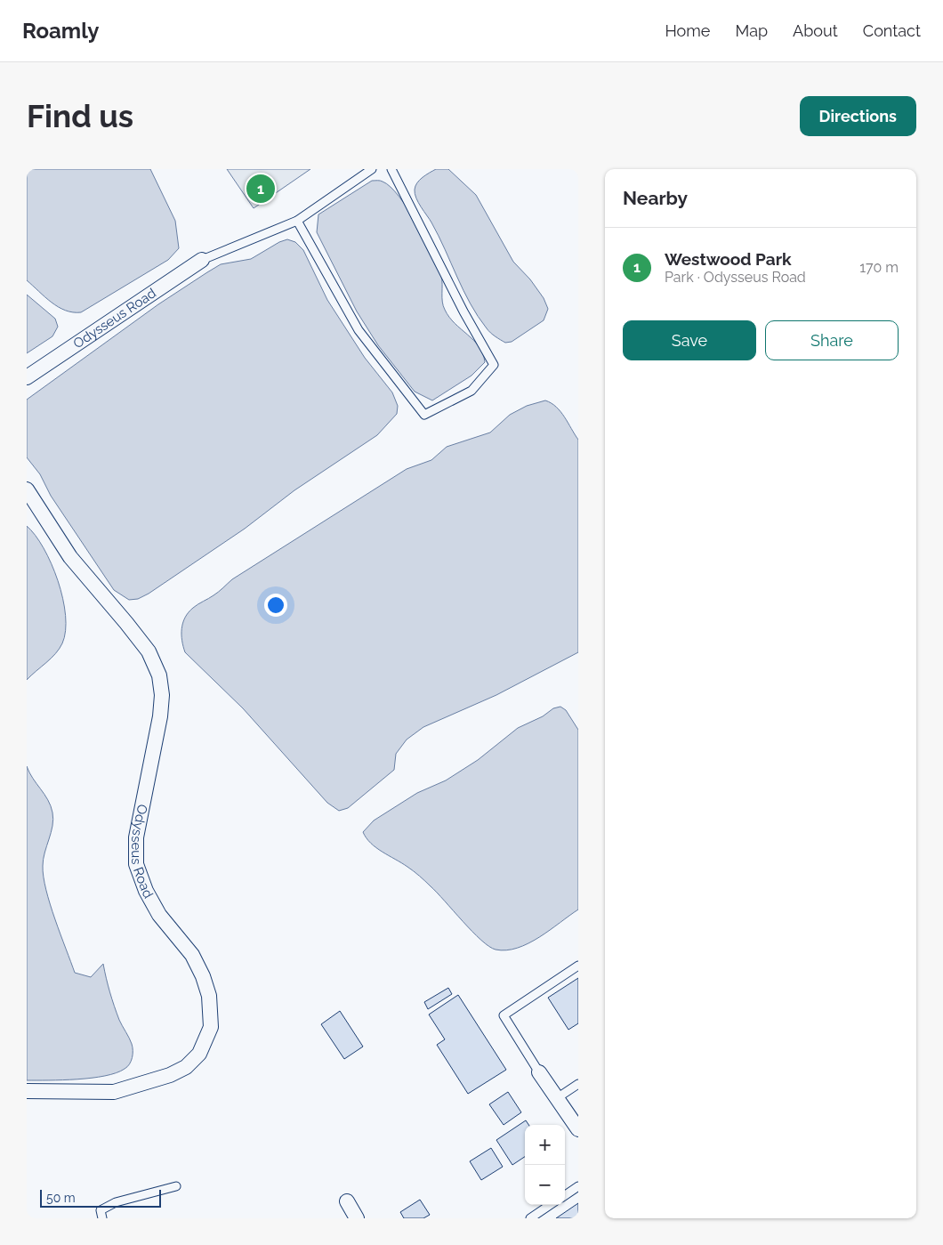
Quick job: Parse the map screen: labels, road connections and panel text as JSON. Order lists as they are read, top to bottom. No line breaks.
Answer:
{"streets":{"street":["Odysseus Road"]},"scale_bar":"50 m","page":{"header":"Roamly","nav":["Home","Map","About","Contact"],"buttons":["Directions",["Save","Share"]],"title":"Find us","heading":"Nearby","pins":"1","list":[{"mark":"1","name":"Westwood Park","note":"Park · Odysseus Road","value":"170 m"}],"map_buttons":["+","−"],"scale":"50 m"}}
